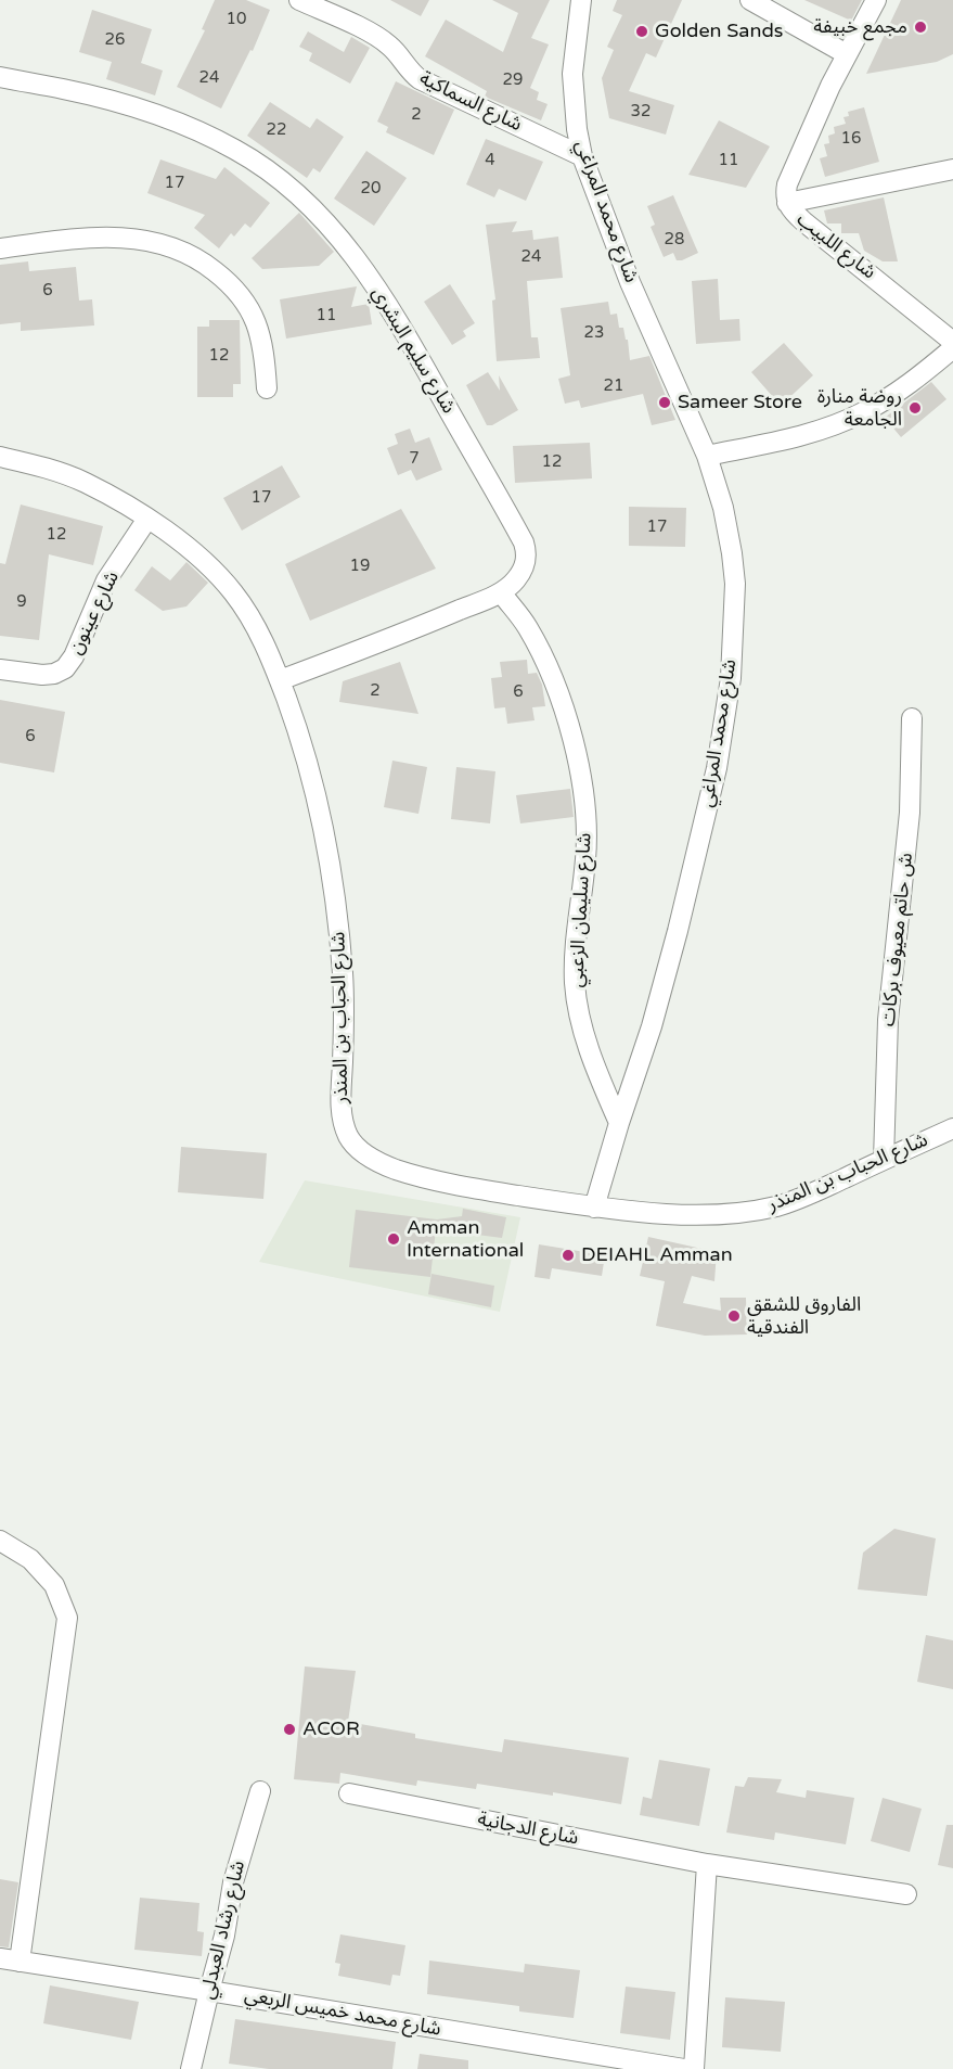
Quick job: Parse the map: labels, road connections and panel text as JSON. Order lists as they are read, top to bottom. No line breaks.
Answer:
{"streets":{"street":["شارع السماكية","شارع محمد المراغي","شارع اللبيب","شارع سليم البشري","شارع عينون","شارع سليمان الزعبي","ش حاتم معيوف بركات","شارع الحباب بن المنذر","شارع الدجانية","شارع رشاد العبدلي","شارع محمد خميس الربعي"]},"crossings":[["شارع السماكية","شارع محمد المراغي"],["شارع محمد المراغي","شارع سليمان الزعبي"],["شارع محمد المراغي","شارع الحباب بن المنذر"],["شارع سليم البشري","شارع سليمان الزعبي"],["شارع سليم البشري","شارع الحباب بن المنذر"],["شارع عينون","شارع الحباب بن المنذر"],["ش حاتم معيوف بركات","شارع الحباب بن المنذر"],["شارع رشاد العبدلي","شارع محمد خميس الربعي"]],"places":["مجمع خبيفة","Golden Sands","Sameer Store","روضة منارة الجامعة","Amman International","DEIAHL Amman","الفاروق للشقق الفندقية","ACOR"],"house_numbers":["10","26","24","29","32","2","22","16","4","11","17","20","28","24","6","11","23","12","21","7","12","17","17","12","19","9","2","6","6"]}
